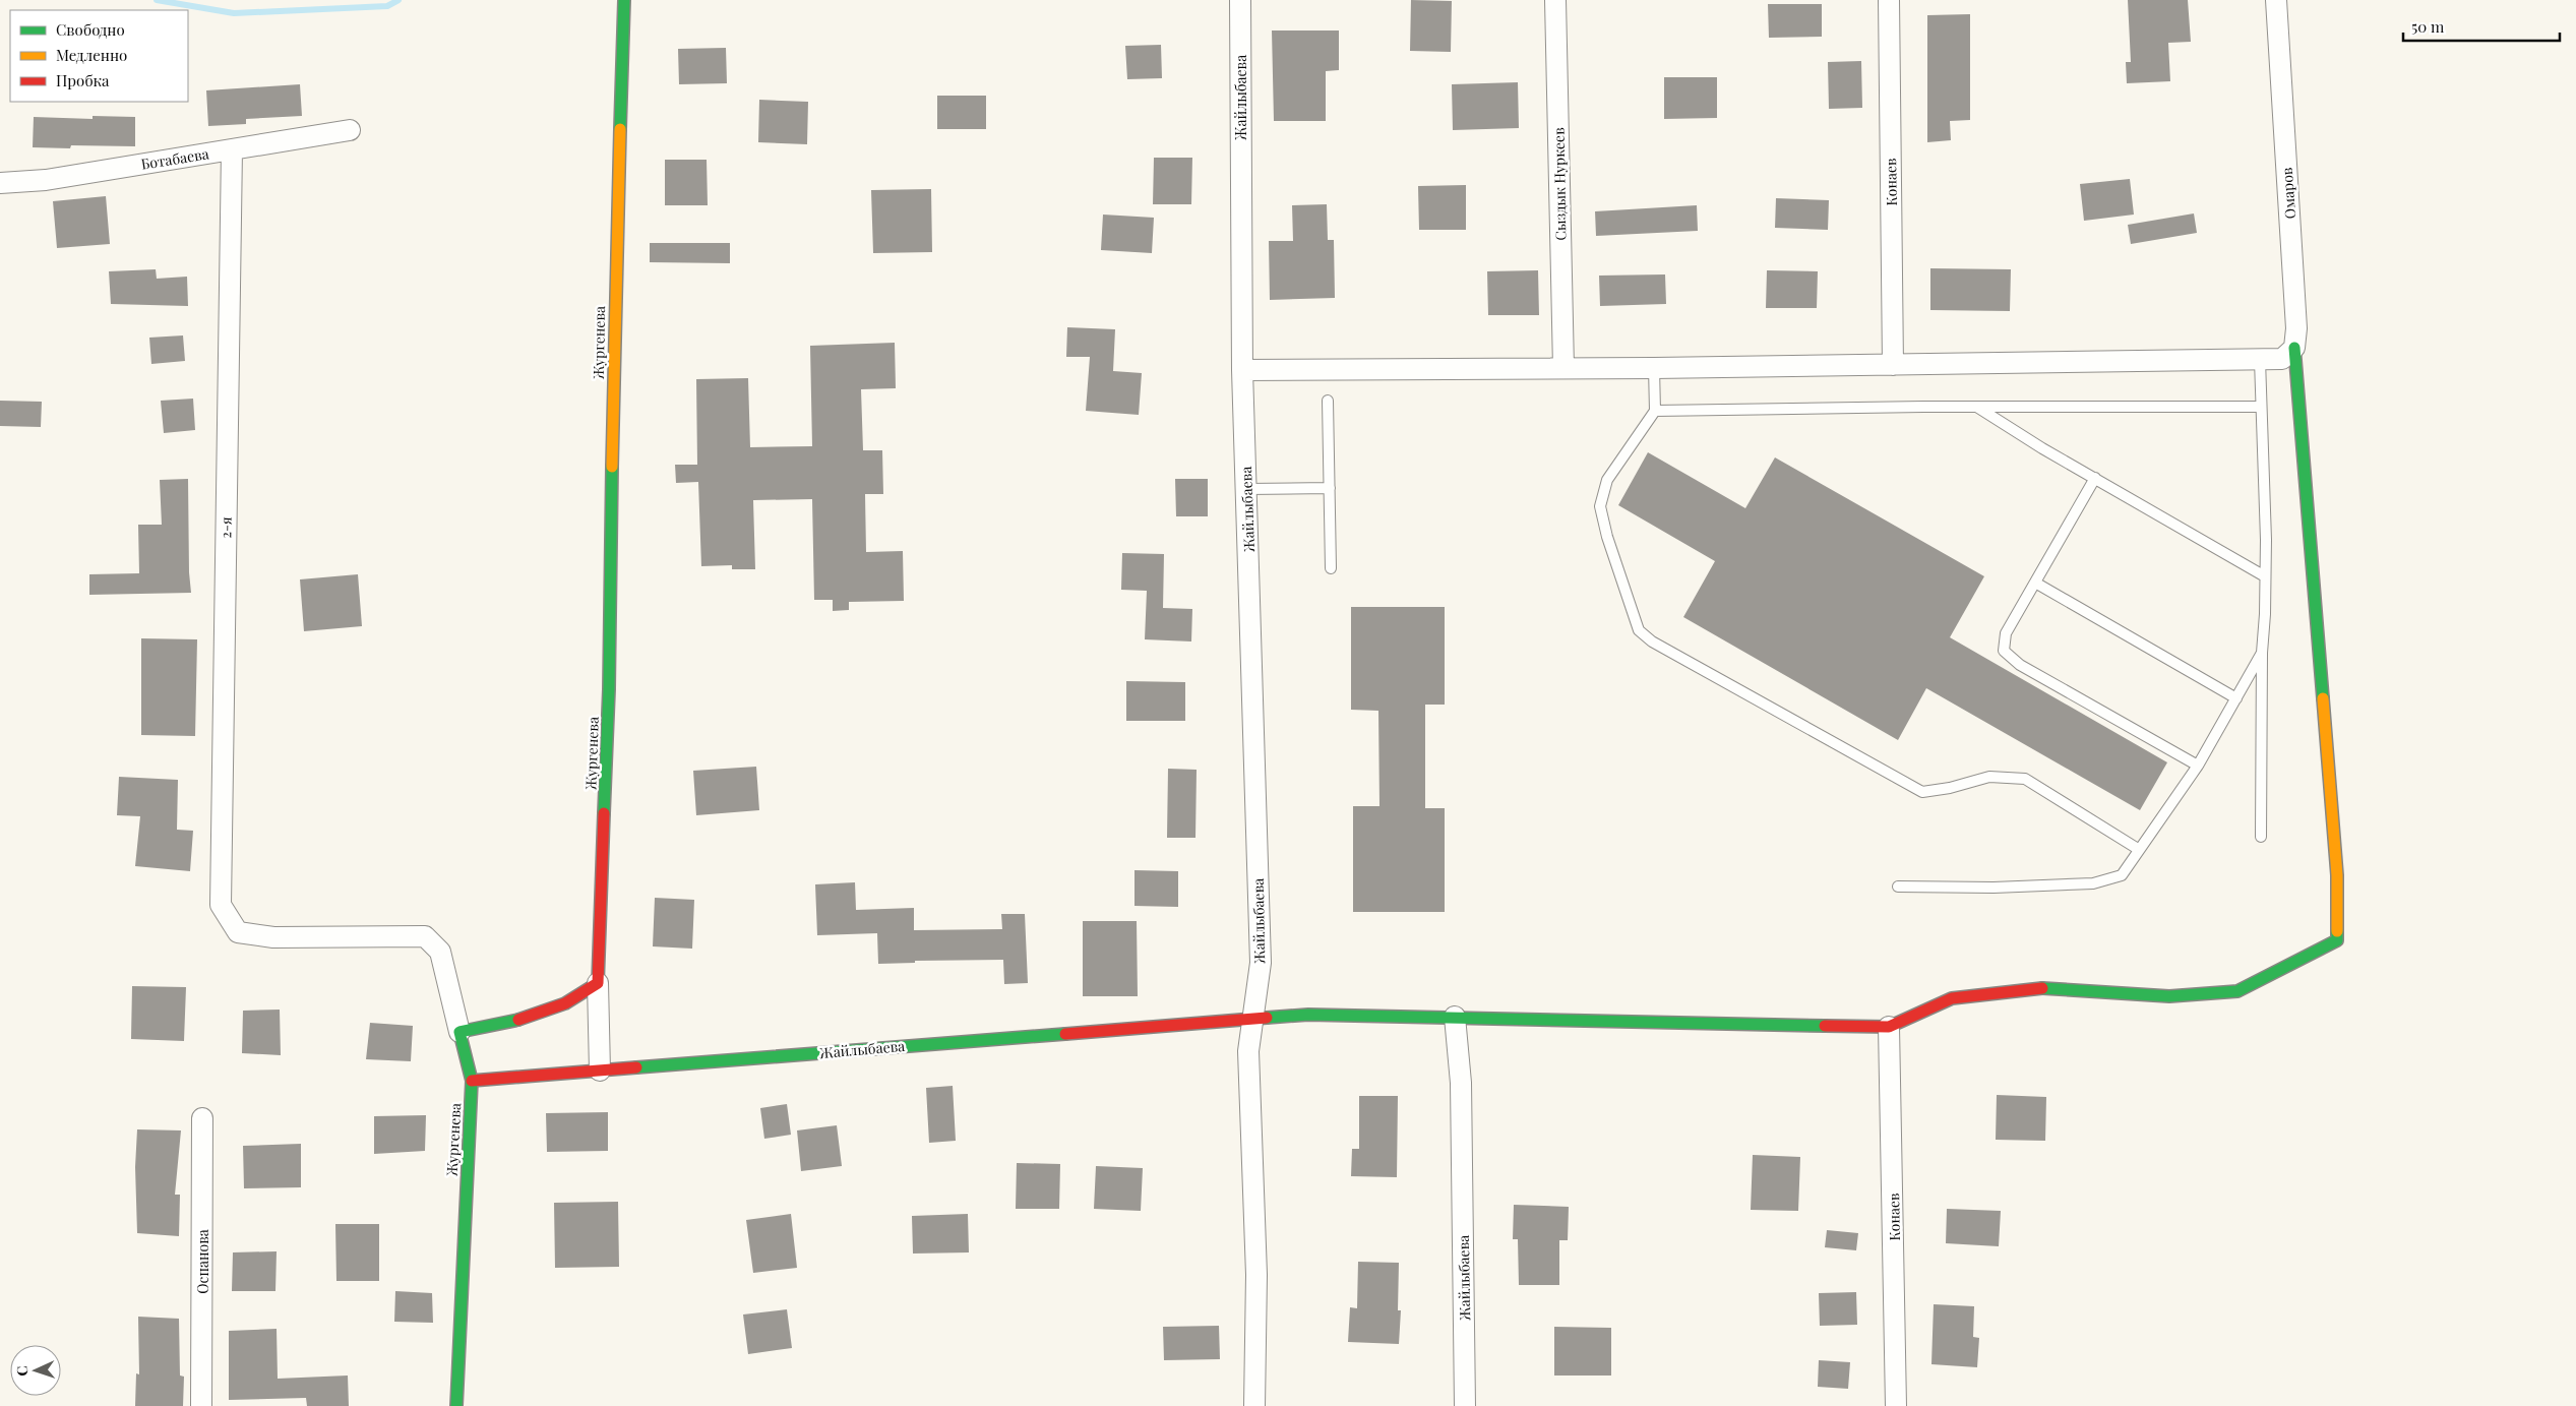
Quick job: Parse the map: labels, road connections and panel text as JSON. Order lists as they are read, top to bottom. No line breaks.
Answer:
{"streets":{"street":["Жайлыбаева","Ботабаева","Конаев","Сыздык Нуркеев","Омаров","Жургенева","2-я","Оспанова"]},"crossings":[["Жайлыбаева","Жургенева"],["Ботабаева","2-я"],["Жургенева","2-я"]],"legend":["Свободно","Медленно","Пробка"],"scale_bar":"50 m","north":"left"}
